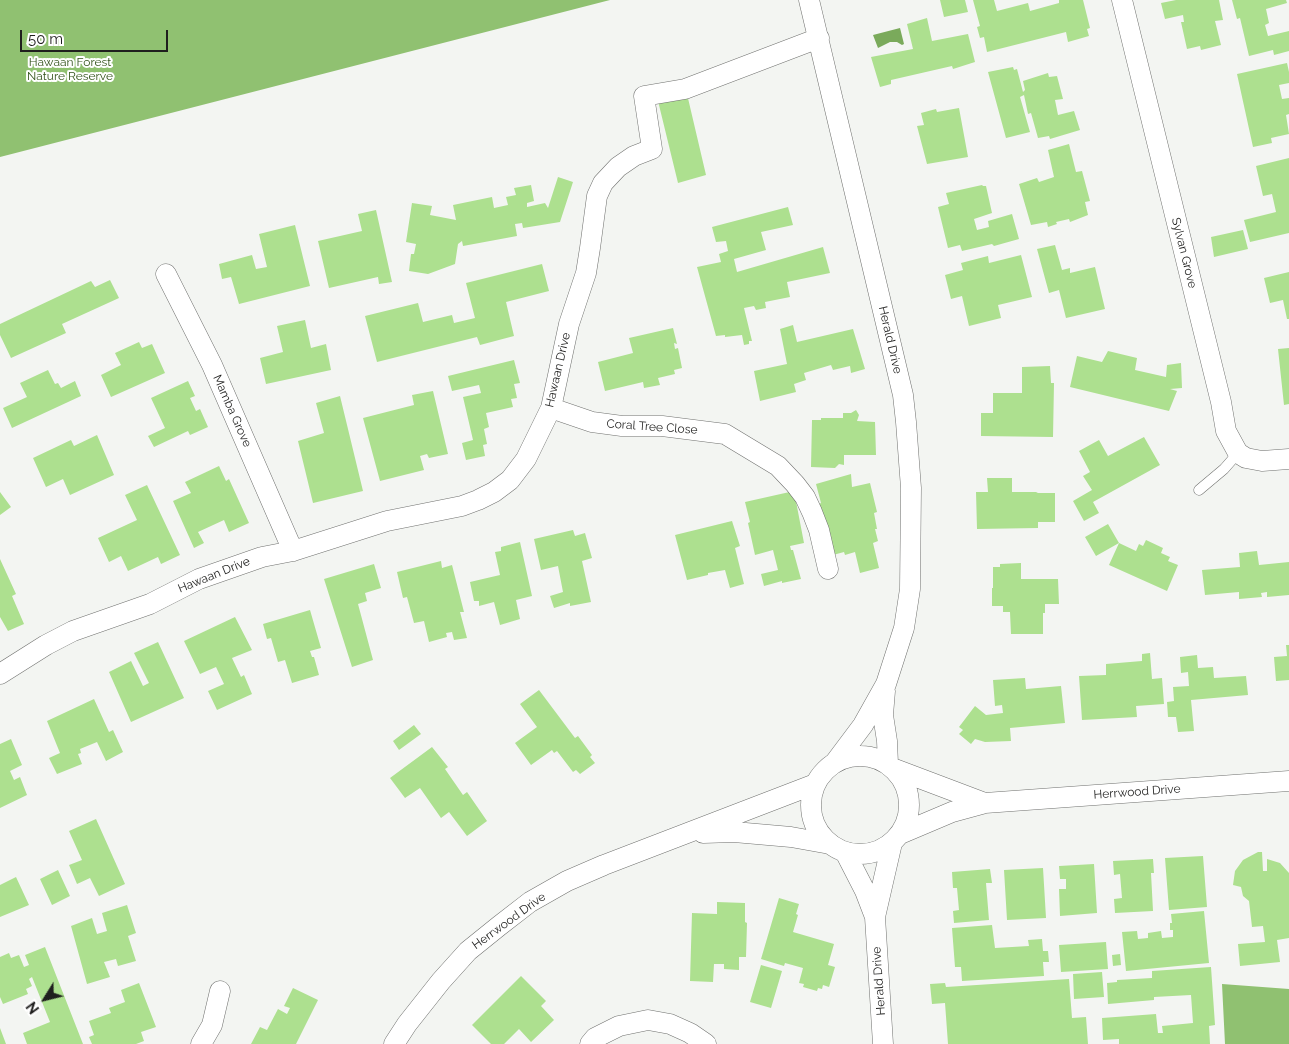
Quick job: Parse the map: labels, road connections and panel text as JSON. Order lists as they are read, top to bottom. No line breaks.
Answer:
{"streets":{"street":["Sylvan Grove","Herald Drive","Hawaan Drive","Mamba Grove","Coral Tree Close","Herrwood Drive"]},"crossings":[["Herald Drive","Hawaan Drive"],["Herald Drive","Herrwood Drive"],["Hawaan Drive","Mamba Grove"],["Hawaan Drive","Coral Tree Close"]],"parks":["Hawaan Forest Nature Reserve"],"scale_bar":"50 m","north":"bottom left"}
